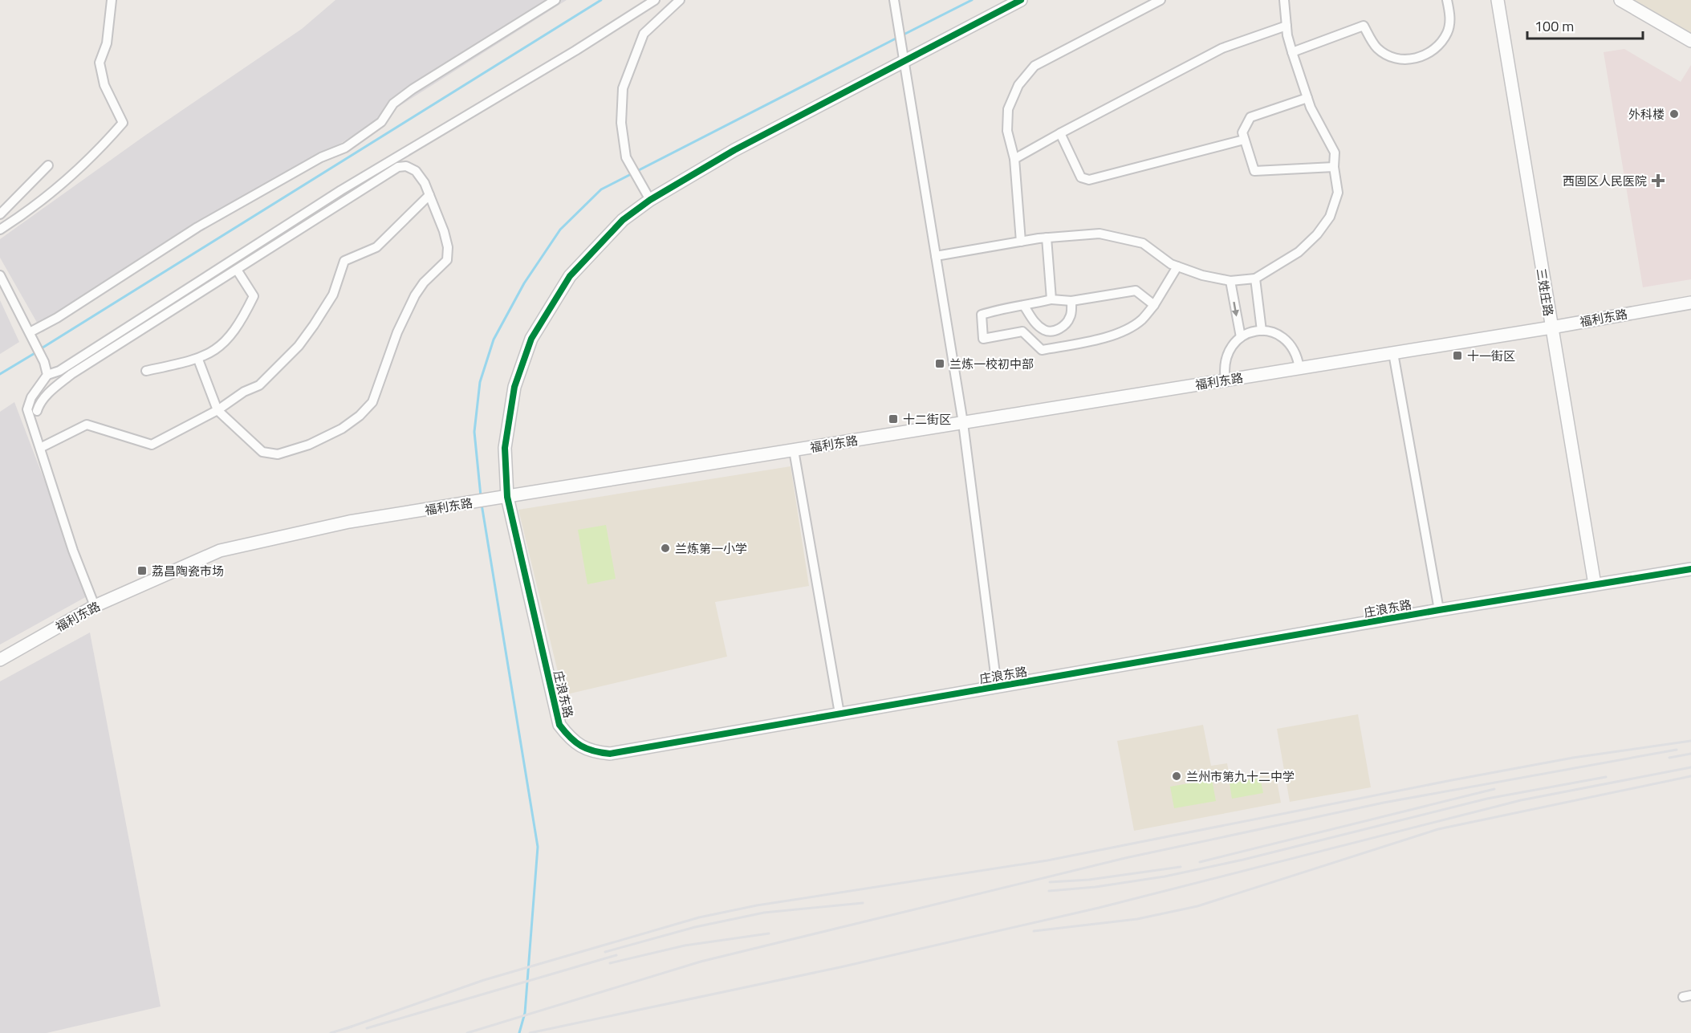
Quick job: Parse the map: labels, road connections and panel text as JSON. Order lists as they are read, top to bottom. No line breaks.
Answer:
{"streets":{"street":["三姓庄路","福利东路","庄浪东路"]},"crossings":[["三姓庄路","福利东路"],["三姓庄路","庄浪东路"],["福利东路","庄浪东路"]],"places":{"other":["外科楼","兰炼第一小学","兰州市第九十二中学"],"health":["西固区人民医院"],"transit":["十一街区","兰炼一校初中部","十二街区","荔昌陶瓷市场"]},"scale_bar":"100 m"}
